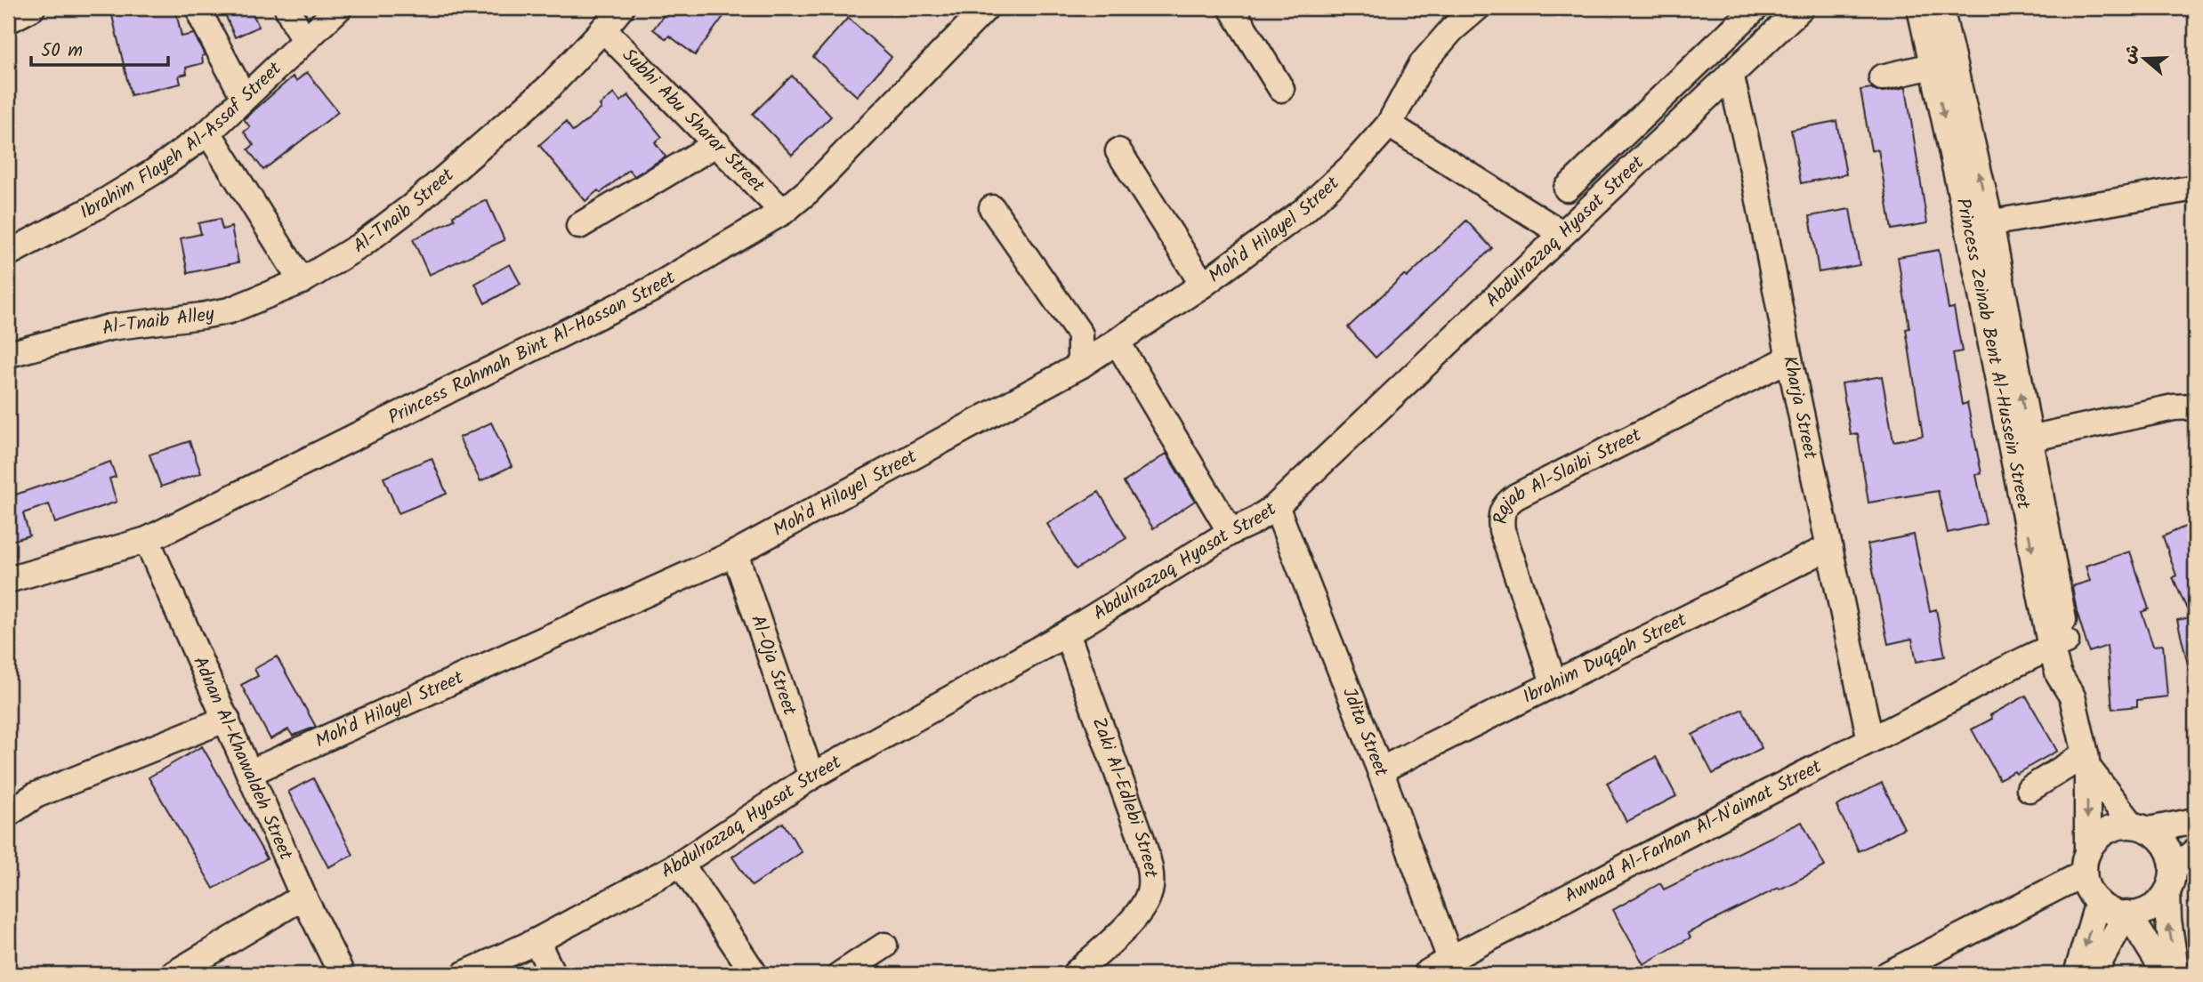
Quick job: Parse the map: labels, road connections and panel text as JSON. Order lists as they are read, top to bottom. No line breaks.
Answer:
{"streets":{"street":["Subhi Abu Sharar Street","Ibrahim Flayeh Al-Assaf Street","Al-Tnaib Street","Moh'd Hilayel Street","Abdulrazzaq Hyasat Street","Al-Tnaib Alley","Princess Rahmah Bint Al-Hassan Street","Princess Zeinab Bent Al-Hussein Street","Kharja Street","Rajab Al-Slaibi Street","Ibrahim Duqqah Street","Al-Oja Street","Jdita Street","Adnan Al-Khawaldeh Street","Zaki Al-Edlebi Street","Awwad Al-Farhan Al-N'aimat Street"]},"crossings":[["Subhi Abu Sharar Street","Al-Tnaib Street"],["Subhi Abu Sharar Street","Princess Rahmah Bint Al-Hassan Street"],["Al-Tnaib Street","Al-Tnaib Alley"],["Moh'd Hilayel Street","Al-Oja Street"],["Moh'd Hilayel Street","Adnan Al-Khawaldeh Street"],["Abdulrazzaq Hyasat Street","Kharja Street"],["Abdulrazzaq Hyasat Street","Al-Oja Street"],["Abdulrazzaq Hyasat Street","Jdita Street"],["Abdulrazzaq Hyasat Street","Zaki Al-Edlebi Street"],["Princess Rahmah Bint Al-Hassan Street","Adnan Al-Khawaldeh Street"],["Princess Zeinab Bent Al-Hussein Street","Awwad Al-Farhan Al-N'aimat Street"],["Kharja Street","Rajab Al-Slaibi Street"],["Kharja Street","Ibrahim Duqqah Street"],["Kharja Street","Awwad Al-Farhan Al-N'aimat Street"],["Rajab Al-Slaibi Street","Ibrahim Duqqah Street"],["Ibrahim Duqqah Street","Jdita Street"],["Jdita Street","Awwad Al-Farhan Al-N'aimat Street"]],"scale_bar":"50 m","north":"left"}
